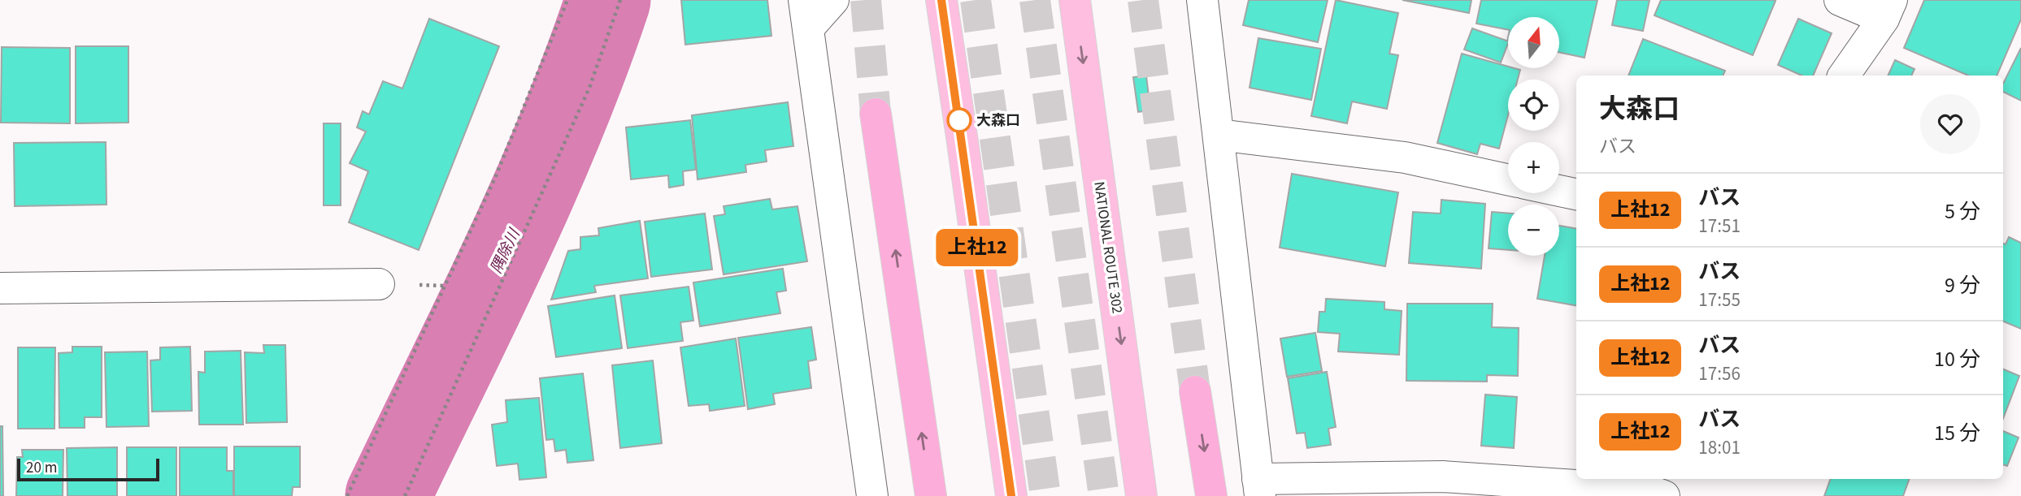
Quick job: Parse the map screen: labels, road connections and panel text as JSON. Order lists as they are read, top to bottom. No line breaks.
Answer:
{"streets":{"highway":["NATIONAL ROUTE 302"]},"water":["隅除川"],"places":["大森口"],"lines":["bus line 上社12"],"scale_bar":"20 m","north":"top","page":{"on_map":"上社12","map_buttons":["+","−"],"heading":["大森口","バス"],"list":[{"mark":"上社12","name":"バス","note":"17:51","value":"5 分"},{"mark":"上社12","name":"バス","note":"17:55","value":"9 分"},{"mark":"上社12","name":"バス","note":"17:56","value":"10 分"},{"mark":"上社12","name":"バス","note":"18:01","value":"15 分"}],"scale":"20 m"}}
